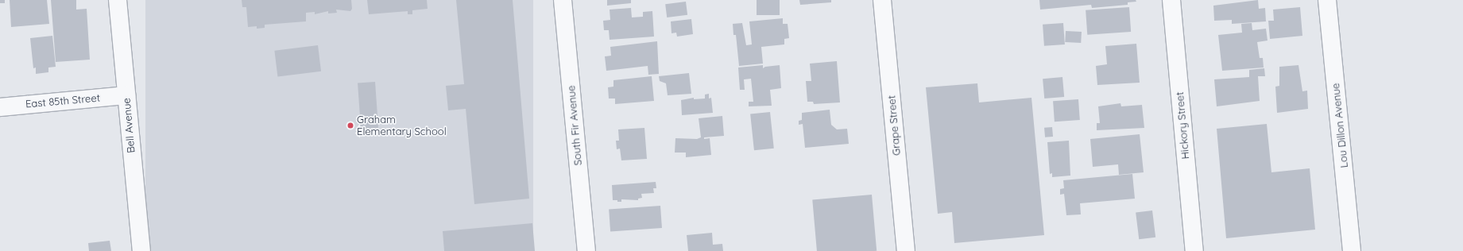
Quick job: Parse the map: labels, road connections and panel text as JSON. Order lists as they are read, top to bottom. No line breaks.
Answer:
{"streets":{"street":["East 85th Street","Bell Avenue","South Fir Avenue","Grape Street","Hickory Street","Lou Dillon Avenue"]},"crossings":[["East 85th Street","Bell Avenue"]],"places":["Graham Elementary School"]}
